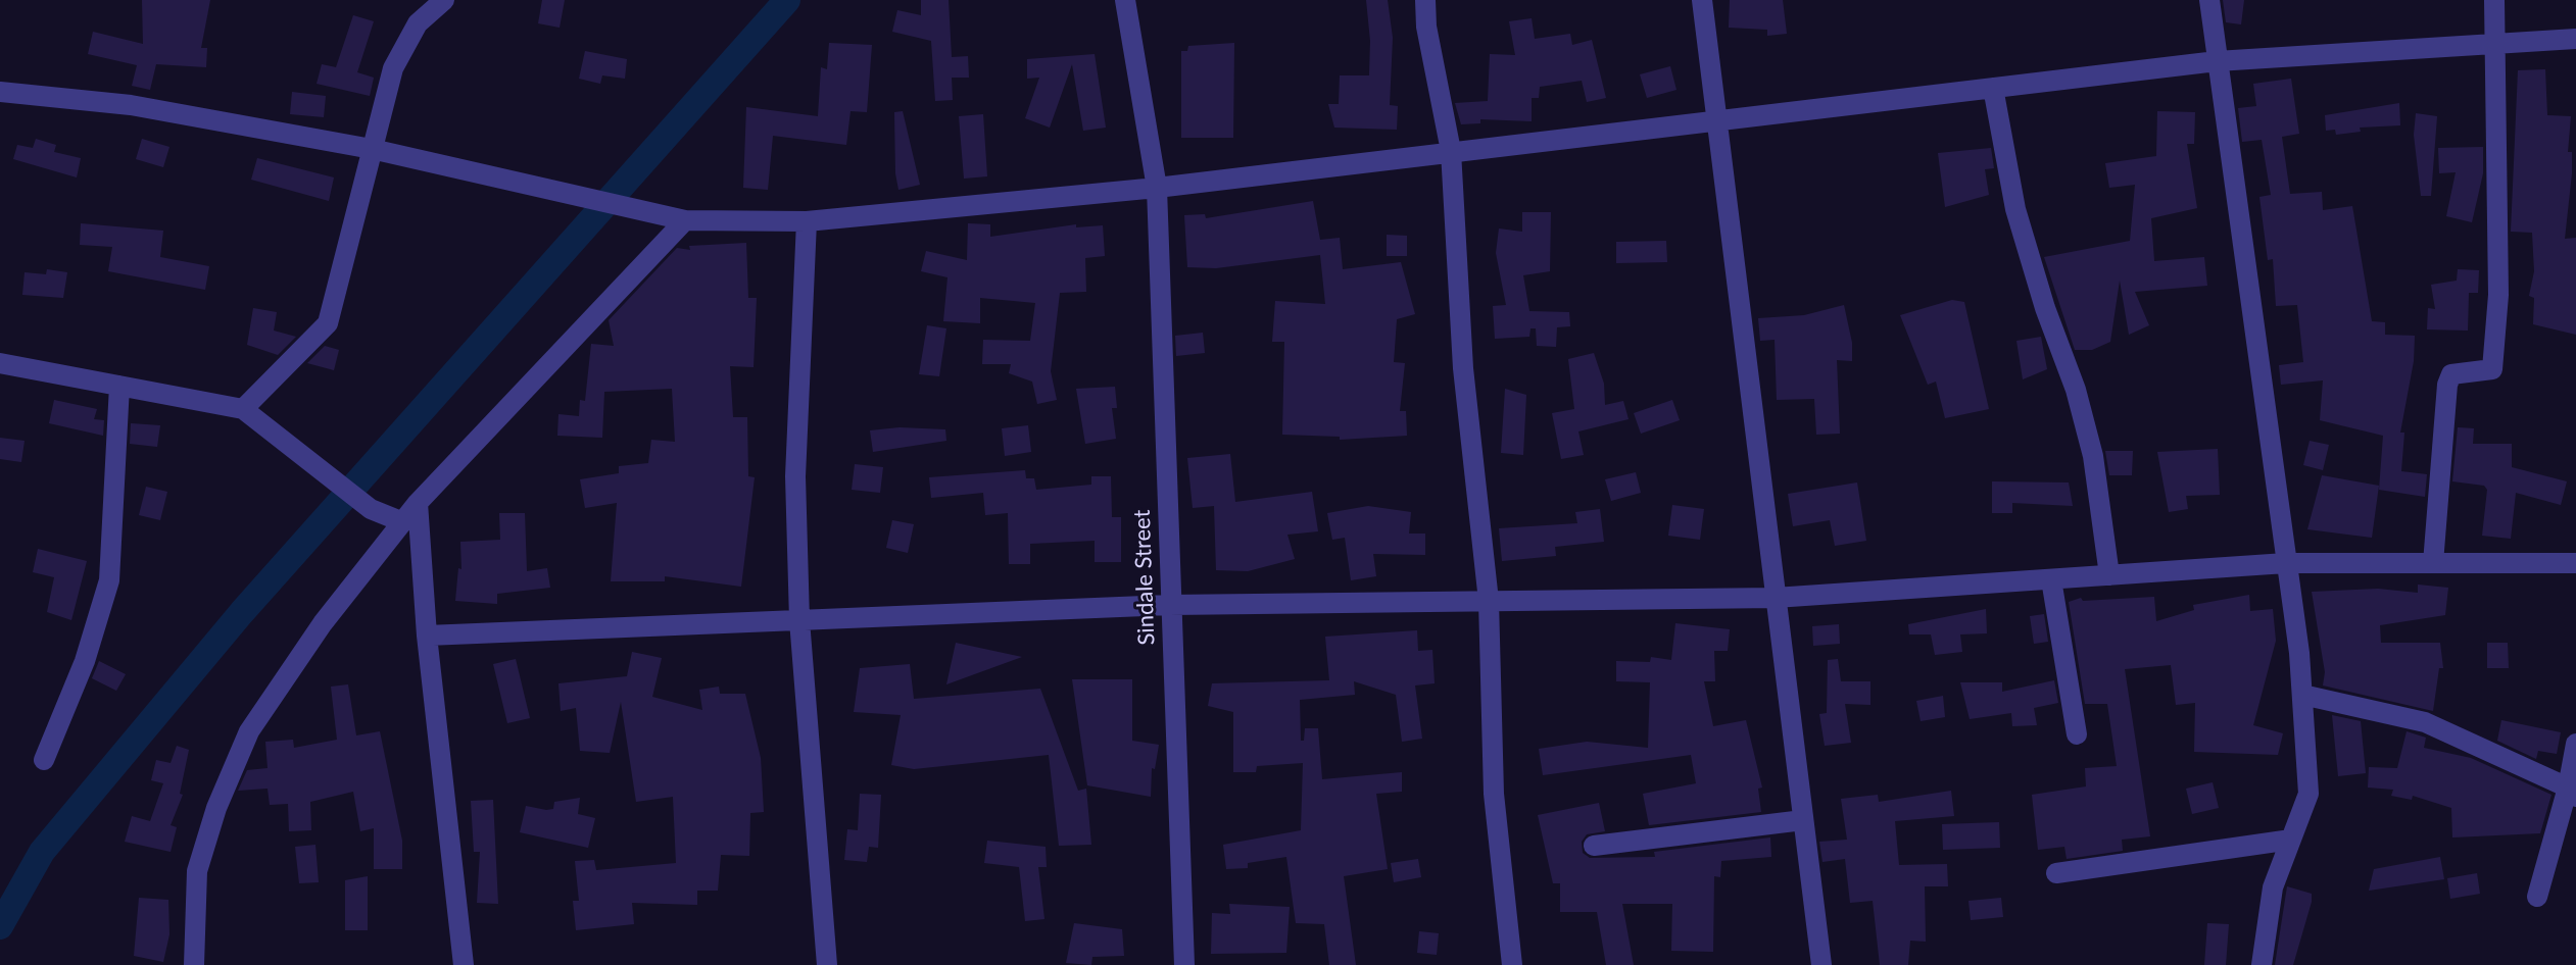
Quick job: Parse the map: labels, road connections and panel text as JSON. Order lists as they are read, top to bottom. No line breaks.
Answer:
{"streets":{"street":["Sindale Street"]}}
